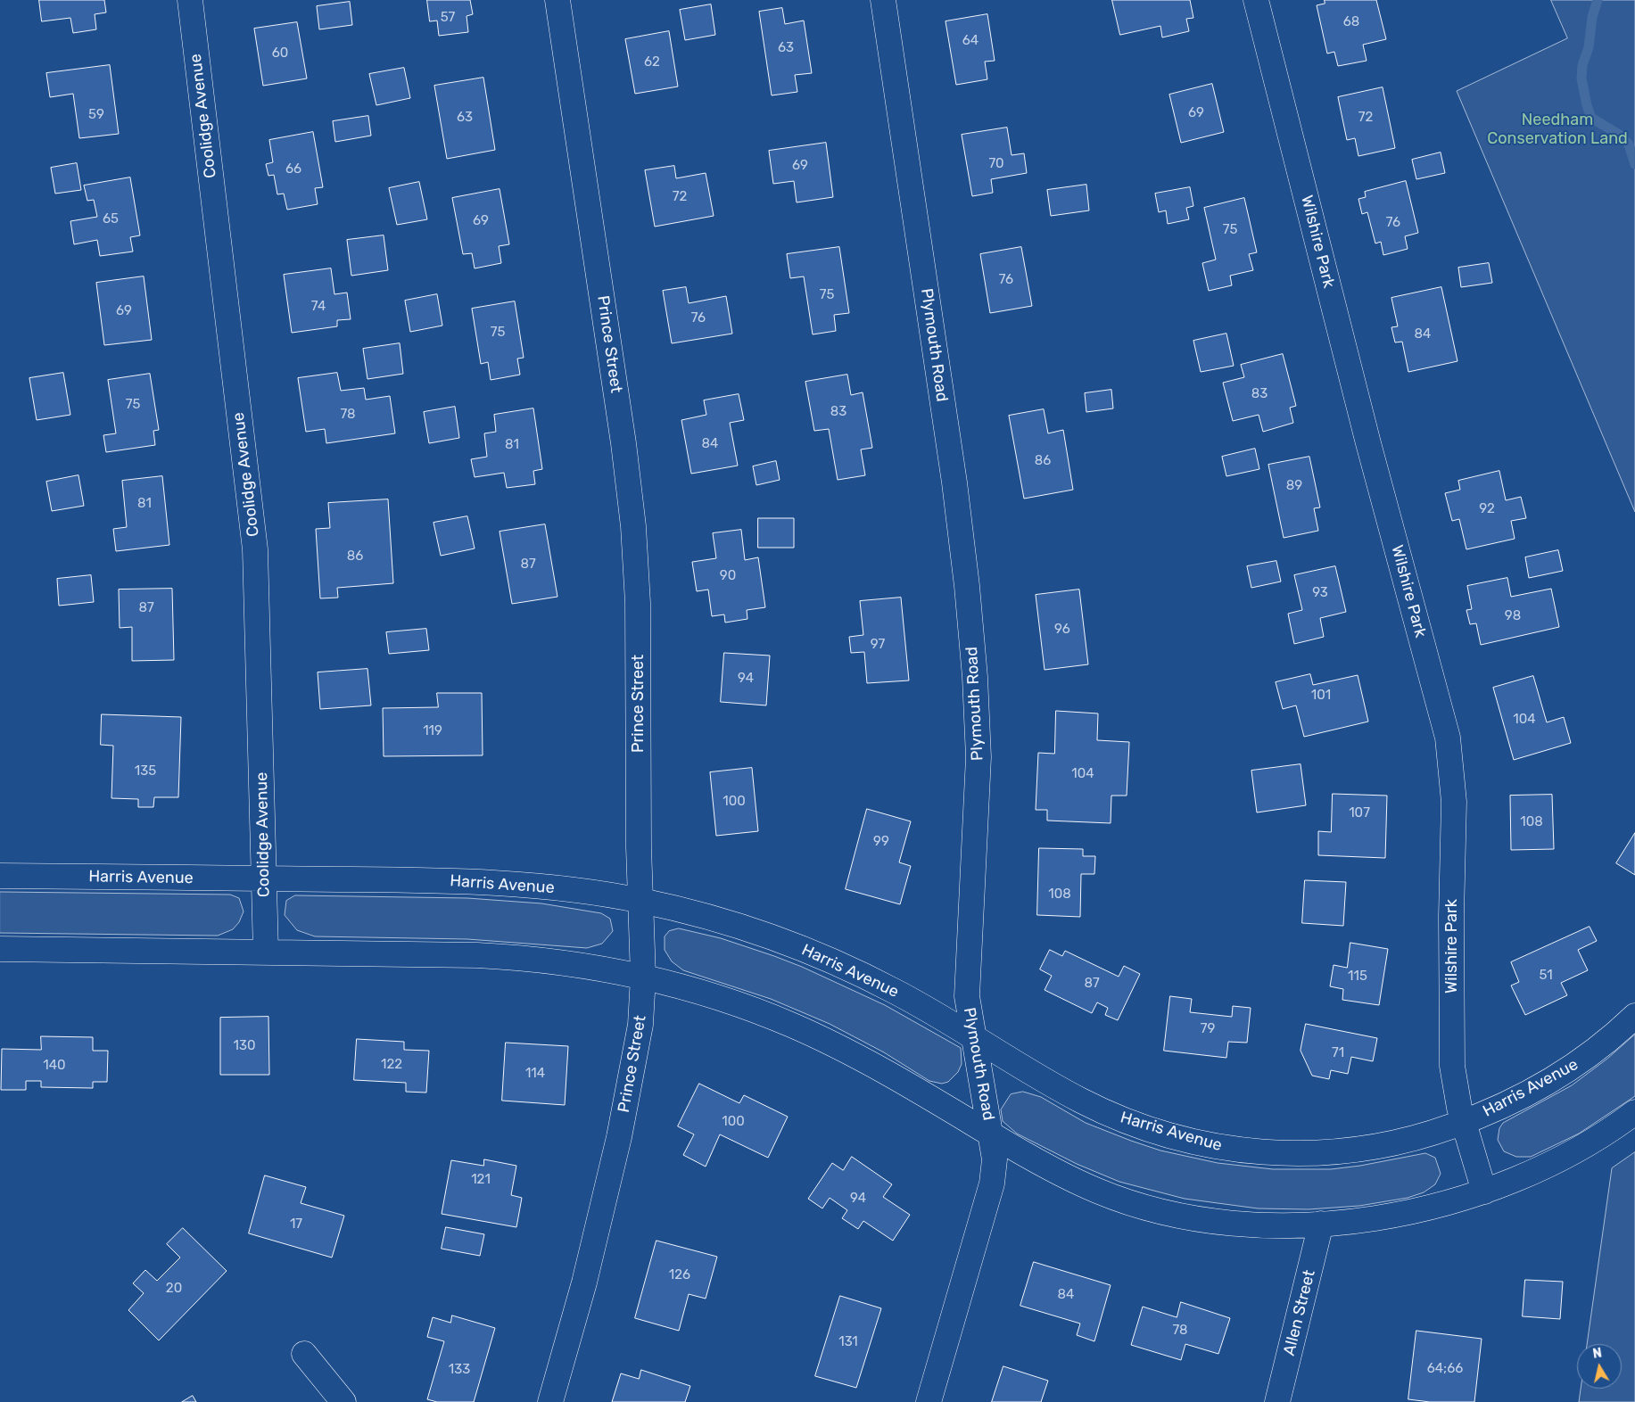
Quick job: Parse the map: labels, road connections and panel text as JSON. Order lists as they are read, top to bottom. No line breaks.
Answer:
{"streets":{"street":["Coolidge Avenue","Wilshire Park","Prince Street","Plymouth Road","Harris Avenue","Allen Street"]},"crossings":[["Coolidge Avenue","Harris Avenue"],["Wilshire Park","Harris Avenue"],["Prince Street","Harris Avenue"],["Plymouth Road","Harris Avenue"]],"parks":["Needham Conservation Land"],"house_numbers":["57","68","64","63","60","62","69","59","63","72","70","69","66","72","65","69","76","75","76","75","74","69","76","75","84","83","75","83","78","84","81","86","89","81","92","86","87","90","93","87","98","96","97","94","101","104","119","135","104","100","107","108","99","108","51","115","87","79","130","71","122","140","114","100","121","94","17","126","20","84","78","131","64;66","133"],"north":"top"}
